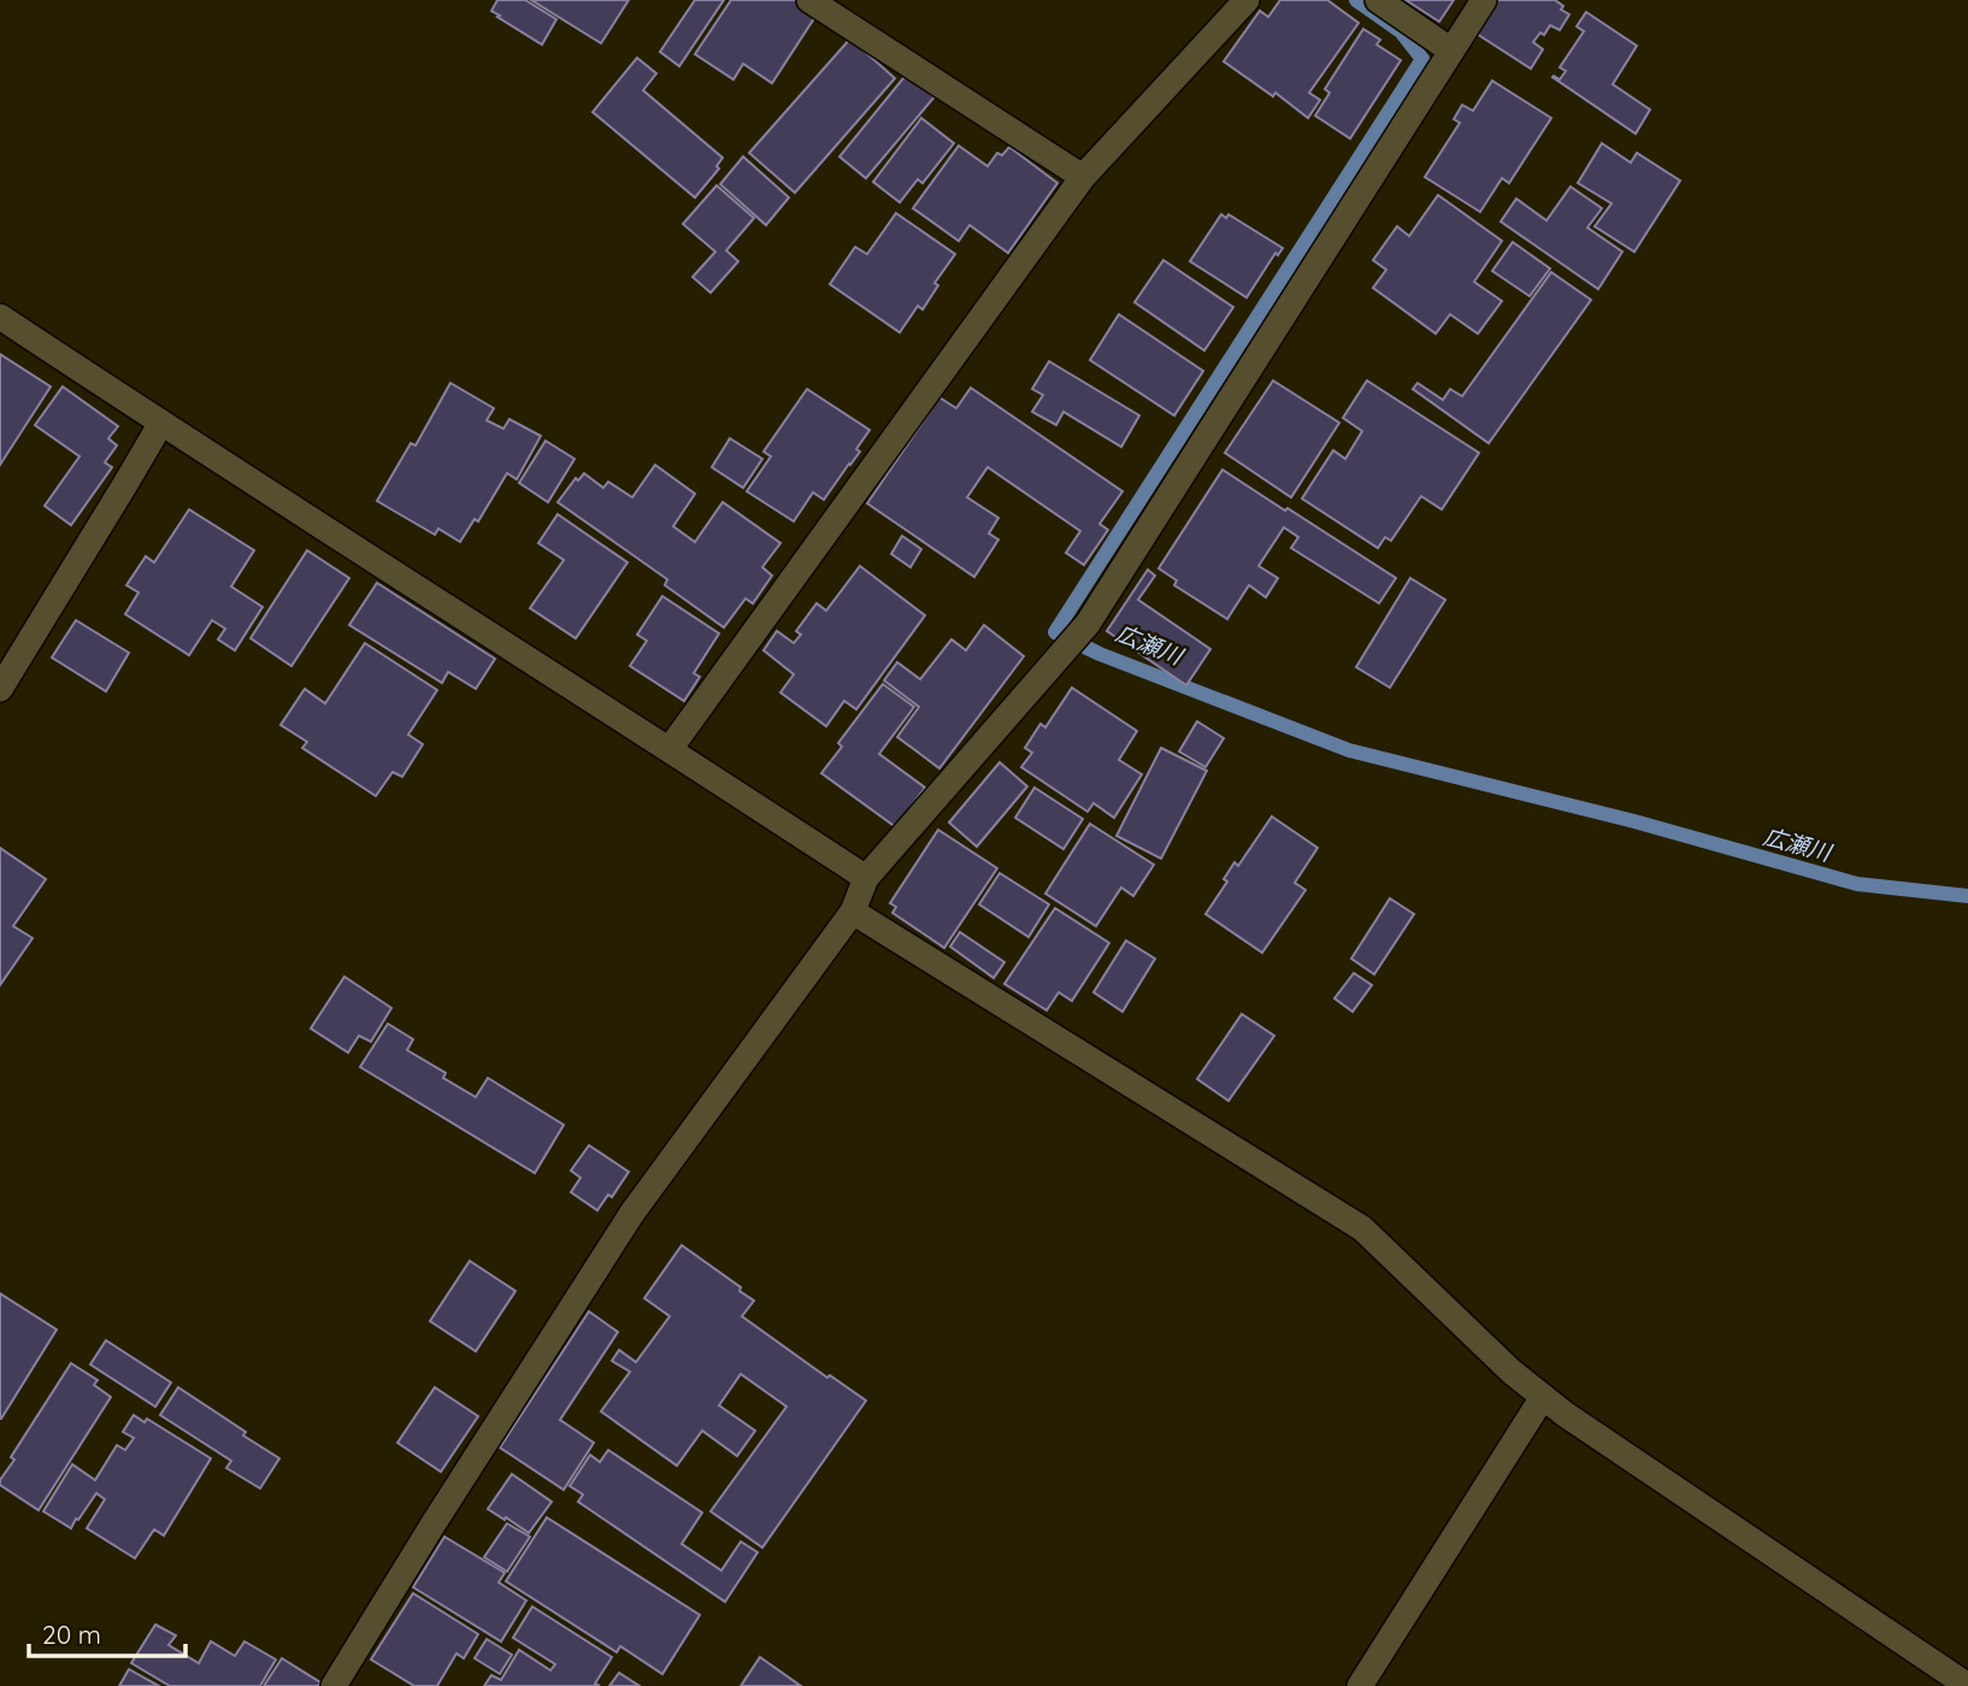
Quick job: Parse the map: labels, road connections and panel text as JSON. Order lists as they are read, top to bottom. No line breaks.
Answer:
{"water":["広瀬川"],"scale_bar":"20 m"}
